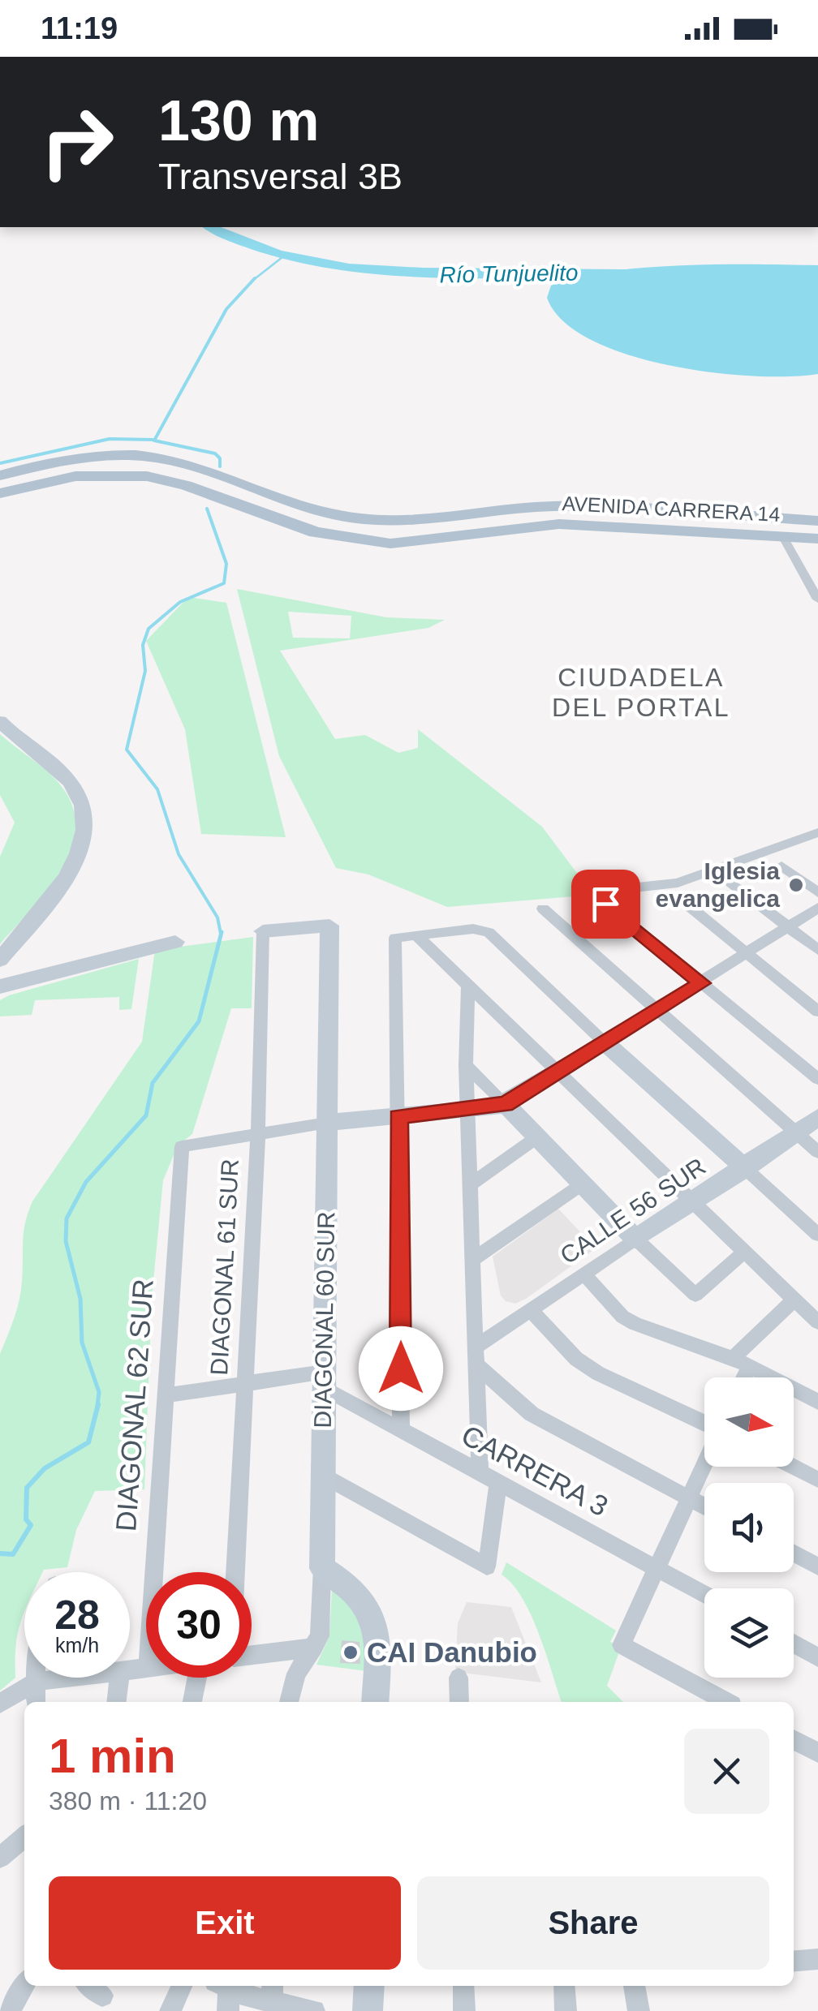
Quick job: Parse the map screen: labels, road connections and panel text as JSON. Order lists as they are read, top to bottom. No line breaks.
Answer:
{"streets":{"main road":["AVENIDA CARRERA 14"],"street":["CALLE 56 SUR","DIAGONAL 61 SUR","DIAGONAL 60 SUR","DIAGONAL 62 SUR","CARRERA 3"]},"crossings":[["DIAGONAL 61 SUR","DIAGONAL 60 SUR"],["DIAGONAL 61 SUR","DIAGONAL 62 SUR"],["DIAGONAL 60 SUR","CARRERA 3"]],"districts":["CIUDADELA DEL PORTAL"],"water":["Río Tunjuelito"],"places":["Iglesia evangelica","CAI Danubio"],"north":"right","page":{"status":"11:19","turn":["130 m","Transversal 3B"],"speed":"28 km/h","limit":"30","heading":["1 min","380 m · 11:20"],"buttons":["Exit","Share"]}}
